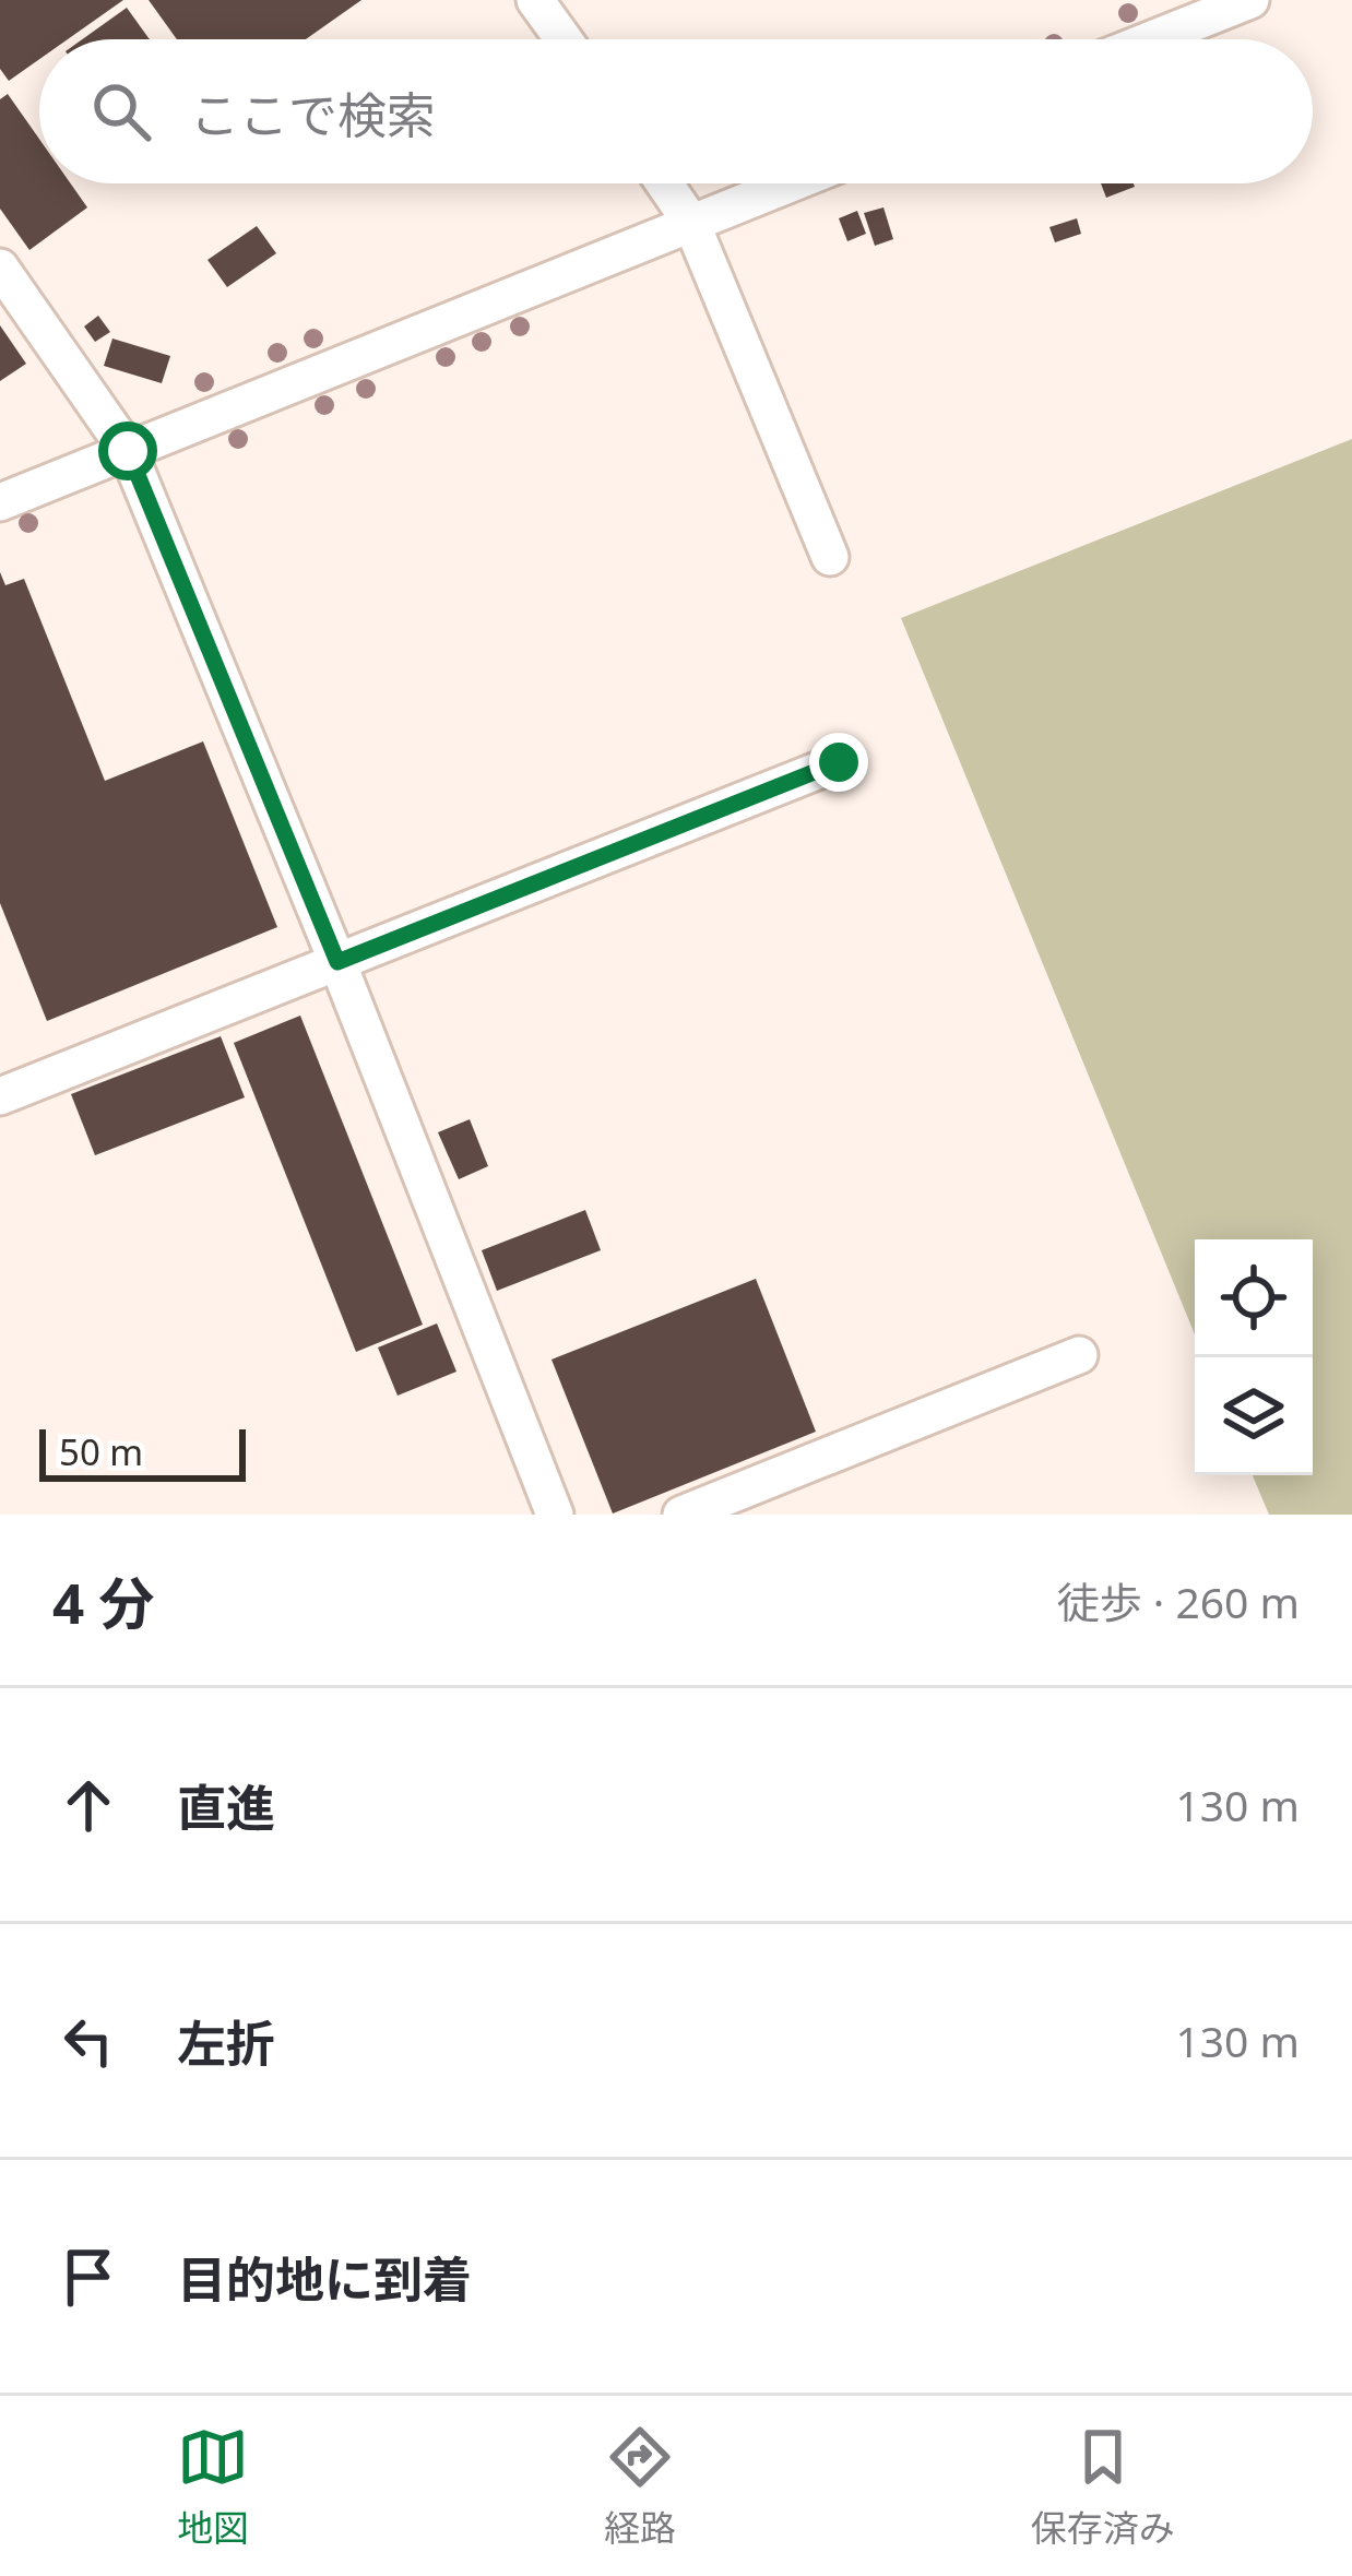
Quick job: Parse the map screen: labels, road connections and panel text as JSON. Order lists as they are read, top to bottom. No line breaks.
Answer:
{"scale_bar":"50 m","page":{"search":"ここで検索","scale":"50 m","heading":["4 分","徒歩 · 260 m"],"list":[["直進","130 m"],["左折","130 m"],"目的地に到着"],"nav":["地図","経路","保存済み"]}}
